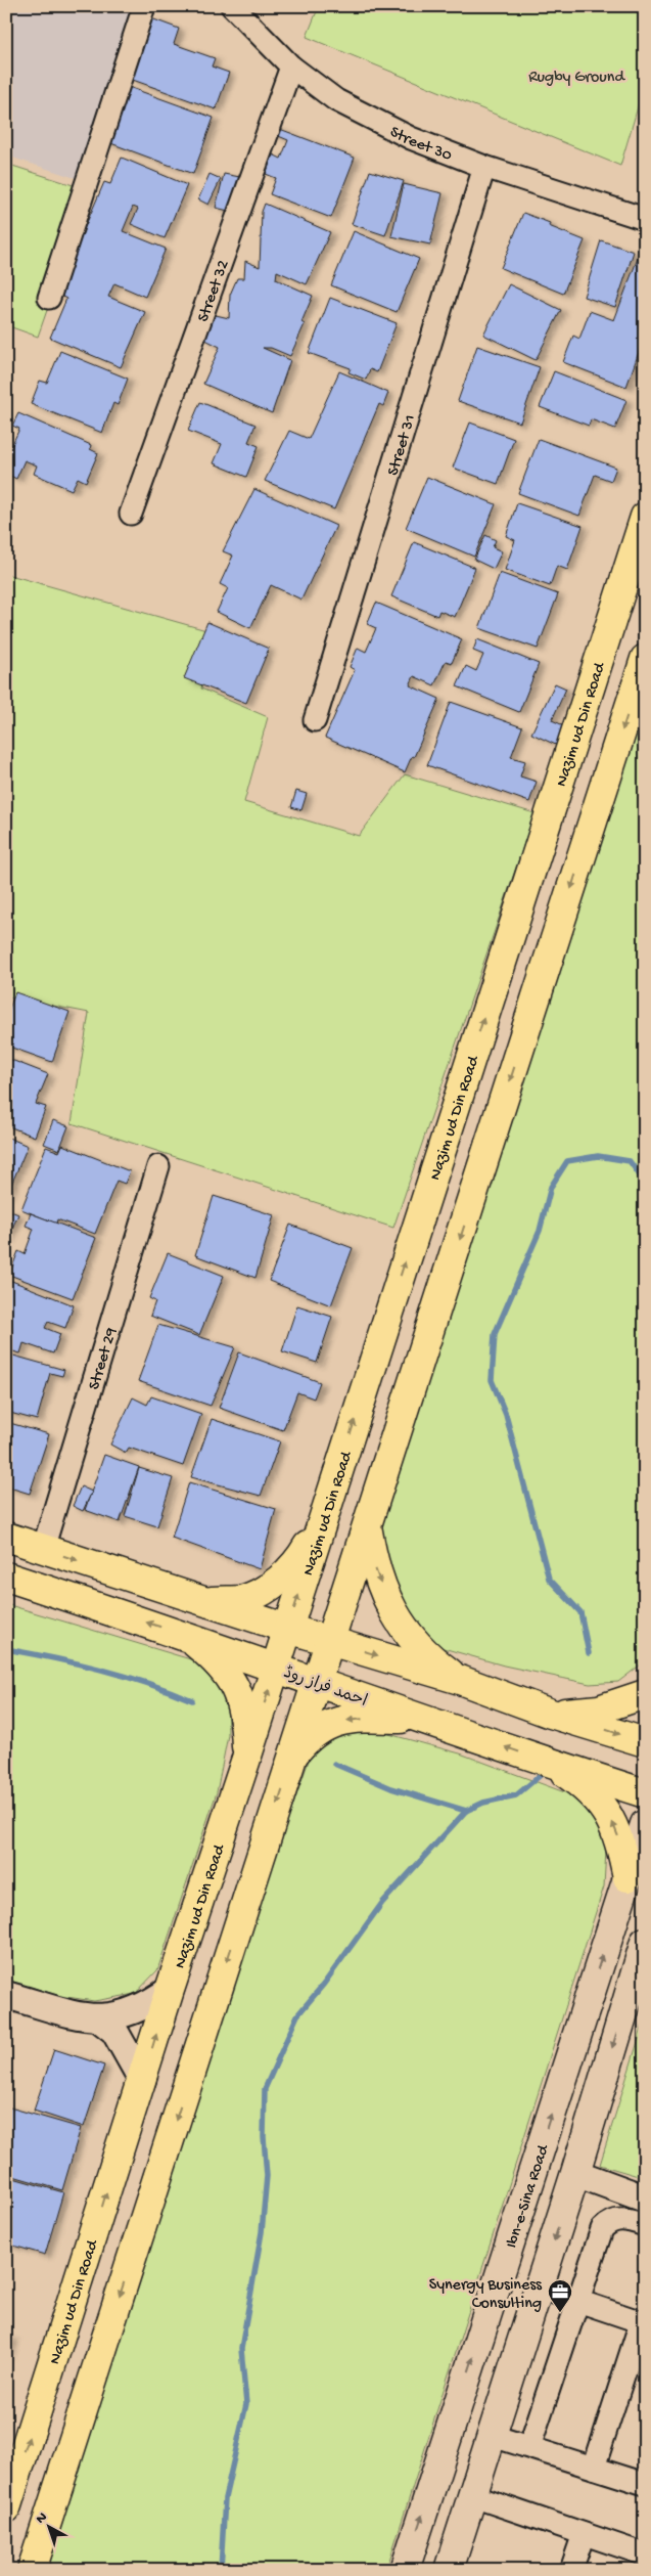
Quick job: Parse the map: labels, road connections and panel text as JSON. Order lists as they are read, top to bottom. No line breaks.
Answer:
{"streets":{"main road":["Nazim ud Din Road","احمد فراز روڈ","Ibn-e-Sina Road"],"street":["Street 30","Street 32","Street 31","Street 29"]},"crossings":[["Street 30","Street 32"],["Street 30","Street 31"],["Nazim ud Din Road","احمد فراز روڈ"]],"parks":["Rugby Ground"],"places":{"office":["Synergy Business Consulting"]},"north":"top left"}
